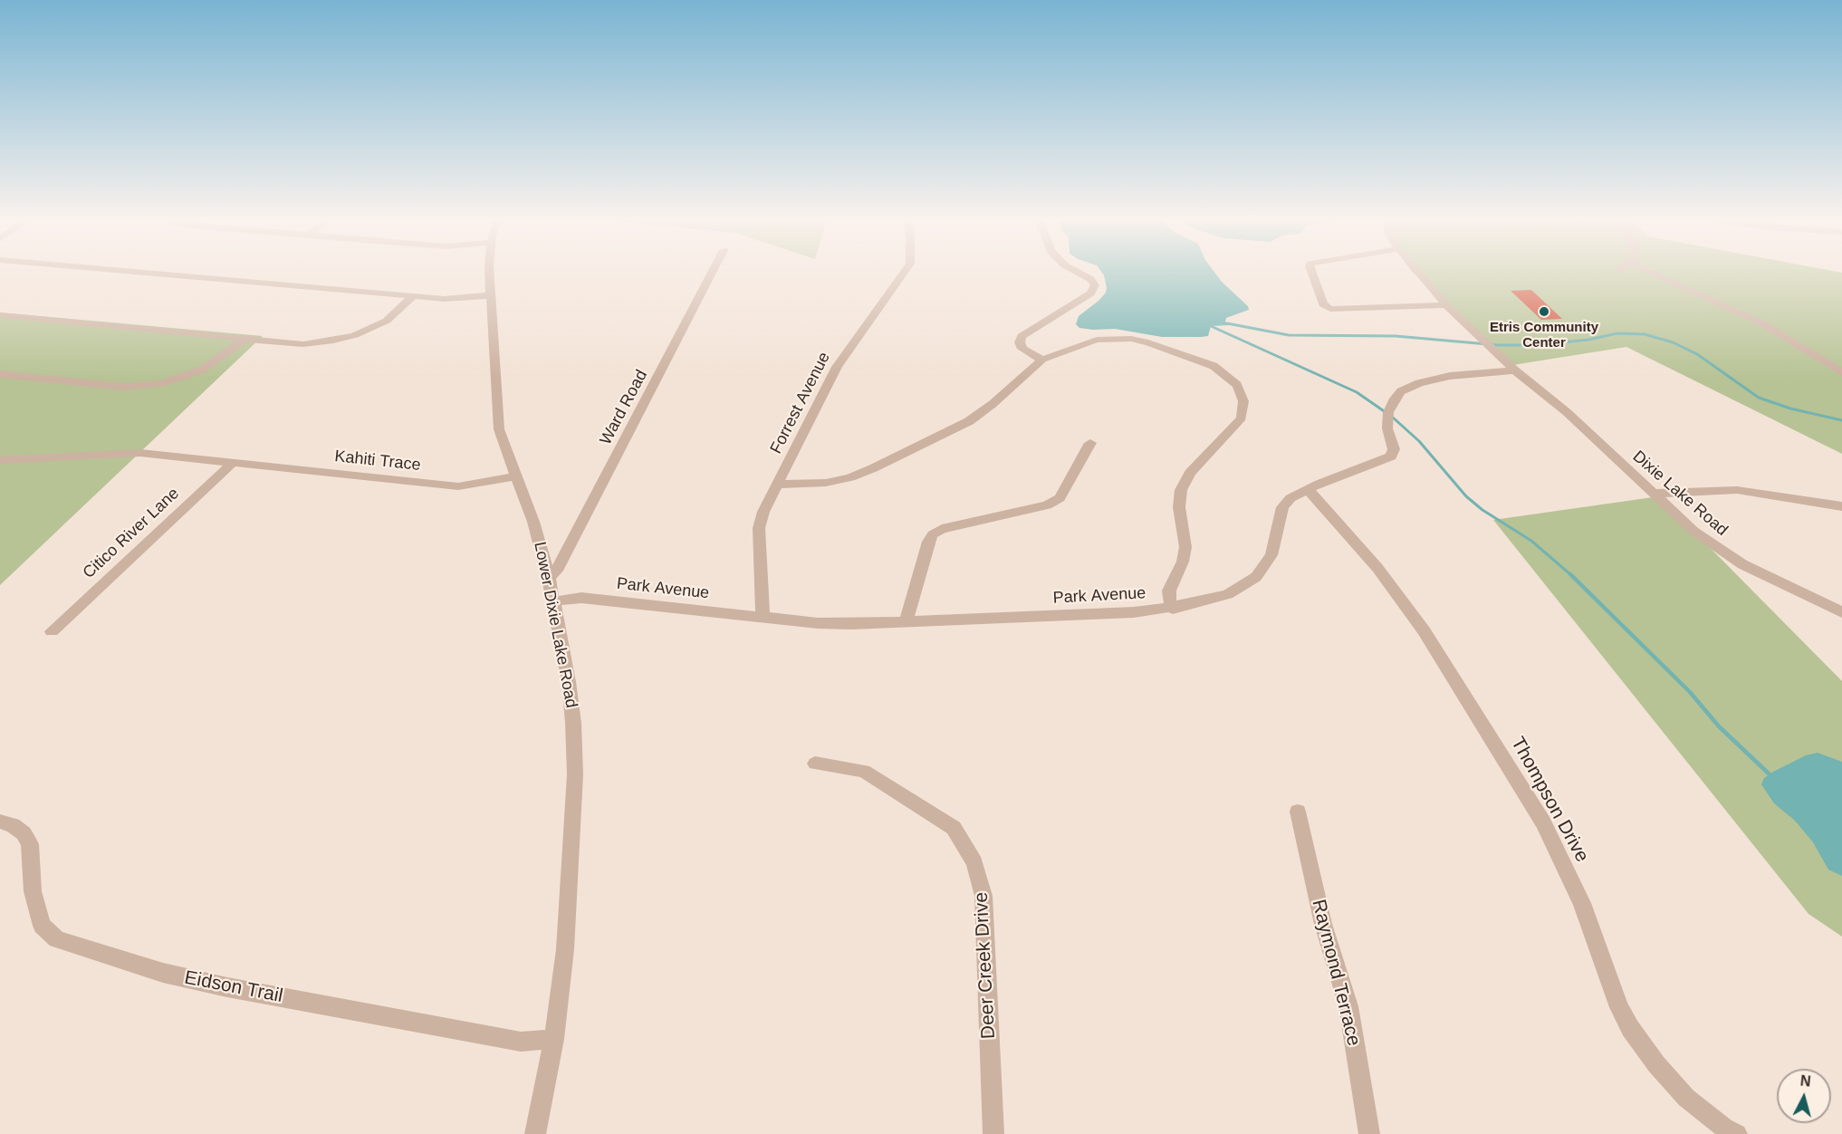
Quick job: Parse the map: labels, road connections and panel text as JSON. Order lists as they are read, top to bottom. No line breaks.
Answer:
{"streets":{"street":["Forrest Avenue","Ward Road","Kahiti Trace","Dixie Lake Road","Citico River Lane","Park Avenue","Lower Dixie Lake Road","Thompson Drive","Deer Creek Drive","Raymond Terrace","Eidson Trail"]},"crossings":[["Forrest Avenue","Park Avenue"],["Ward Road","Lower Dixie Lake Road"],["Kahiti Trace","Citico River Lane"],["Kahiti Trace","Lower Dixie Lake Road"],["Dixie Lake Road","Park Avenue"],["Park Avenue","Lower Dixie Lake Road"],["Park Avenue","Thompson Drive"],["Lower Dixie Lake Road","Eidson Trail"]],"places":["Etris Community Center"],"north":"top"}
